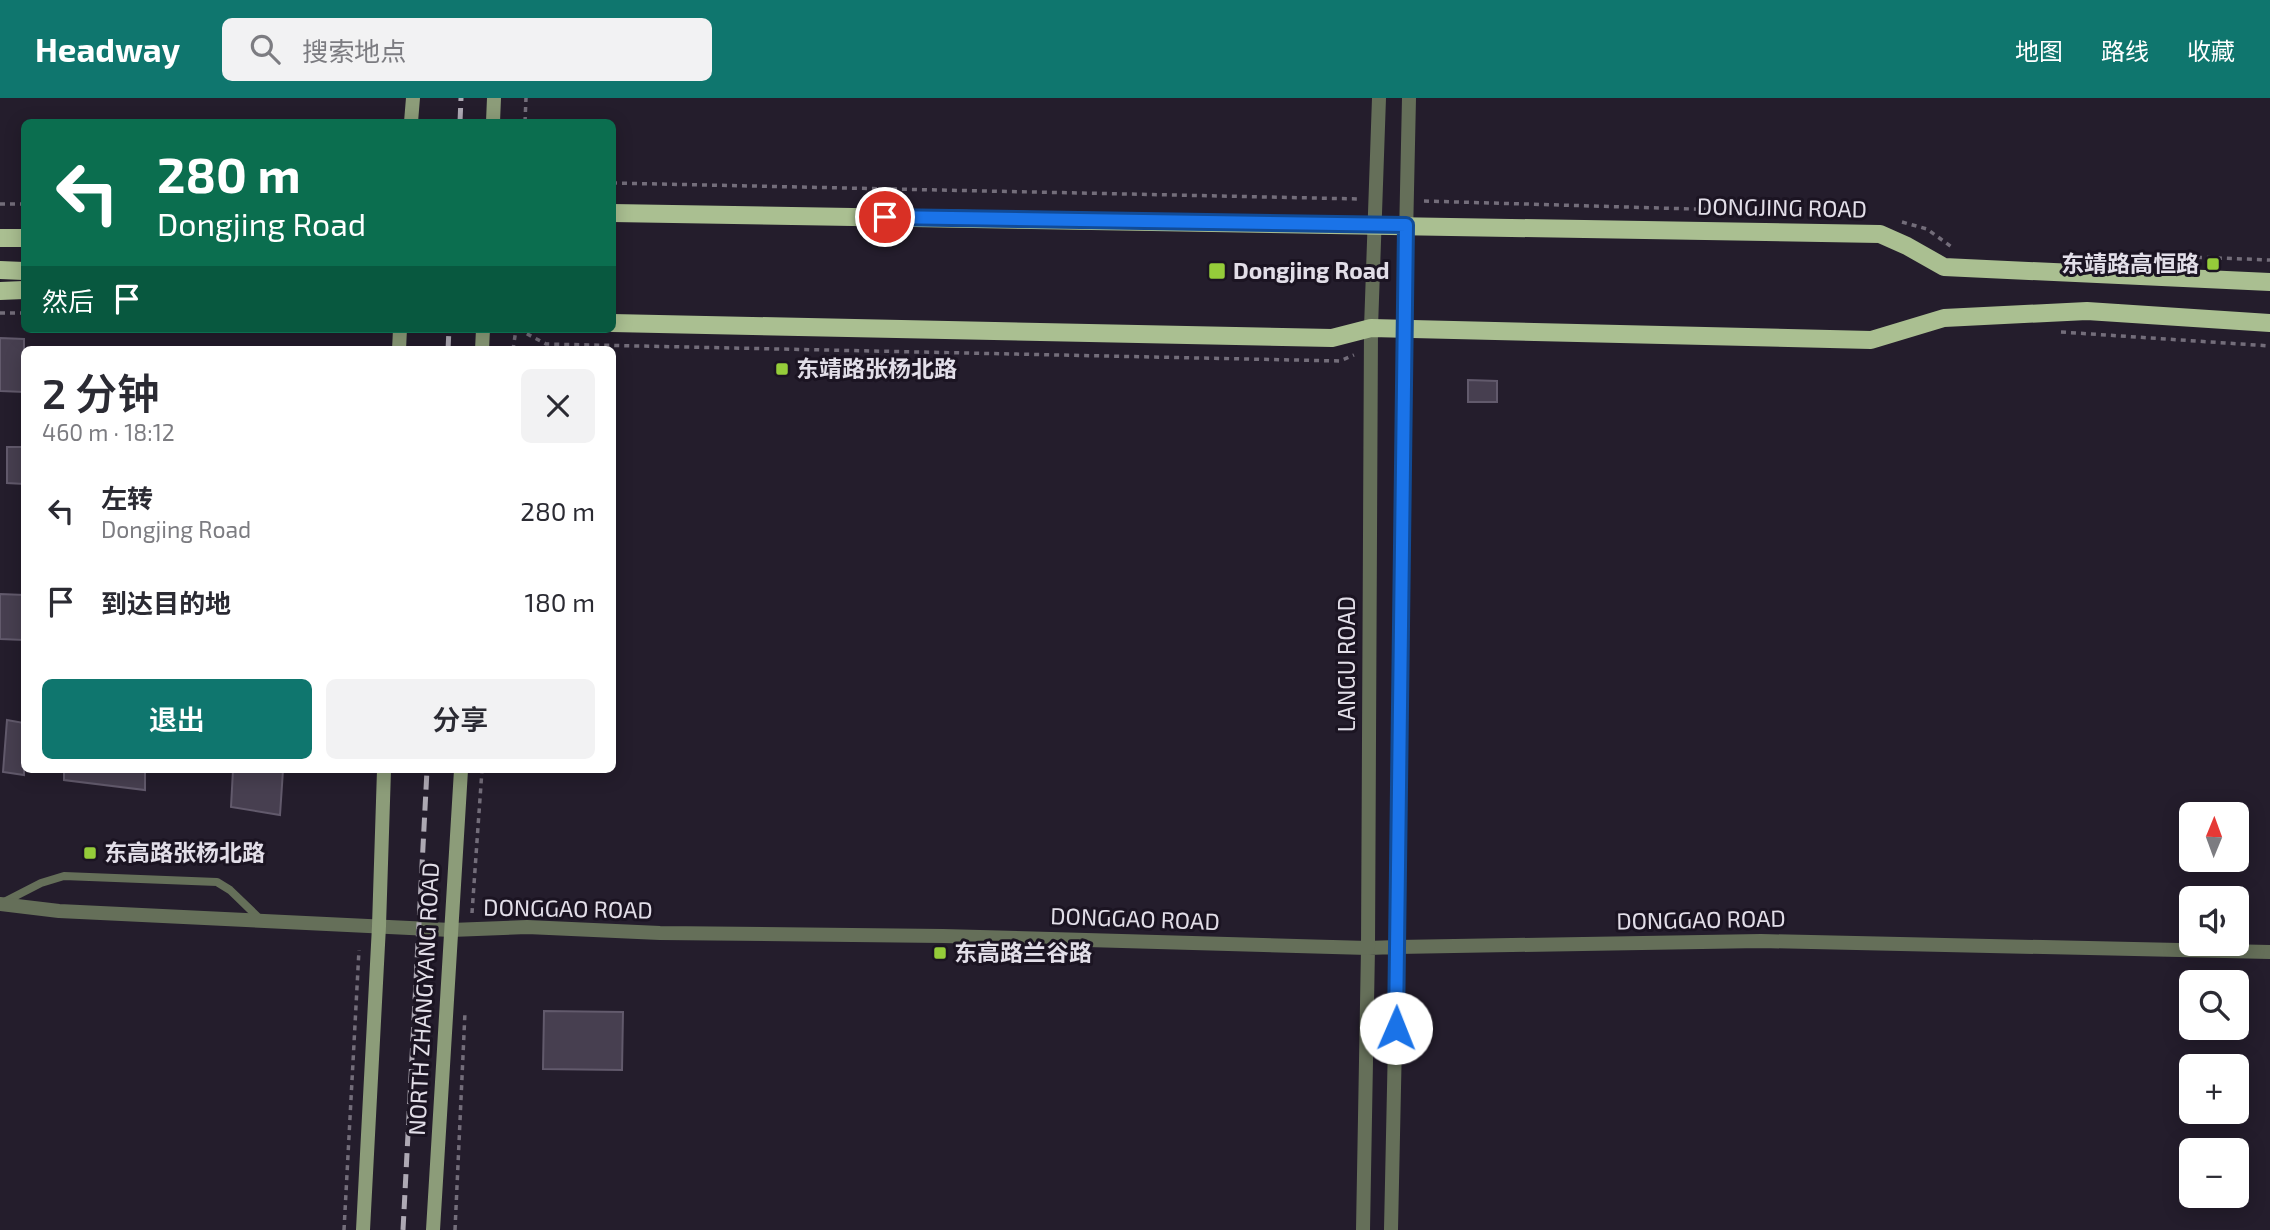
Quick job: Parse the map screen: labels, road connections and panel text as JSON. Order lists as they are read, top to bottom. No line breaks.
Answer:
{"streets":{"main road":["DONGJING ROAD","NORTH ZHANGYANG ROAD"],"street":["LANGU ROAD","DONGGAO ROAD"]},"crossings":[["DONGJING ROAD","LANGU ROAD"],["LANGU ROAD","DONGGAO ROAD"],["DONGGAO ROAD","NORTH ZHANGYANG ROAD"]],"places":{"transit":["东靖路高恒路","Dongjing Road","东靖路张杨北路","东高路张杨北路","东高路兰谷路"]},"north":"top","page":{"header":"Headway","search":"搜索地点","nav":["地图","路线","收藏"],"turn":["280 m","Dongjing Road"],"then":"然后","heading":["2 分钟","460 m · 18:12"],"list":[{"name":"左转","note":"Dongjing Road","value":"280 m"},{"name":"到达目的地","value":"180 m"}],"buttons":["退出","分享"],"map_buttons":["+","−"]}}
